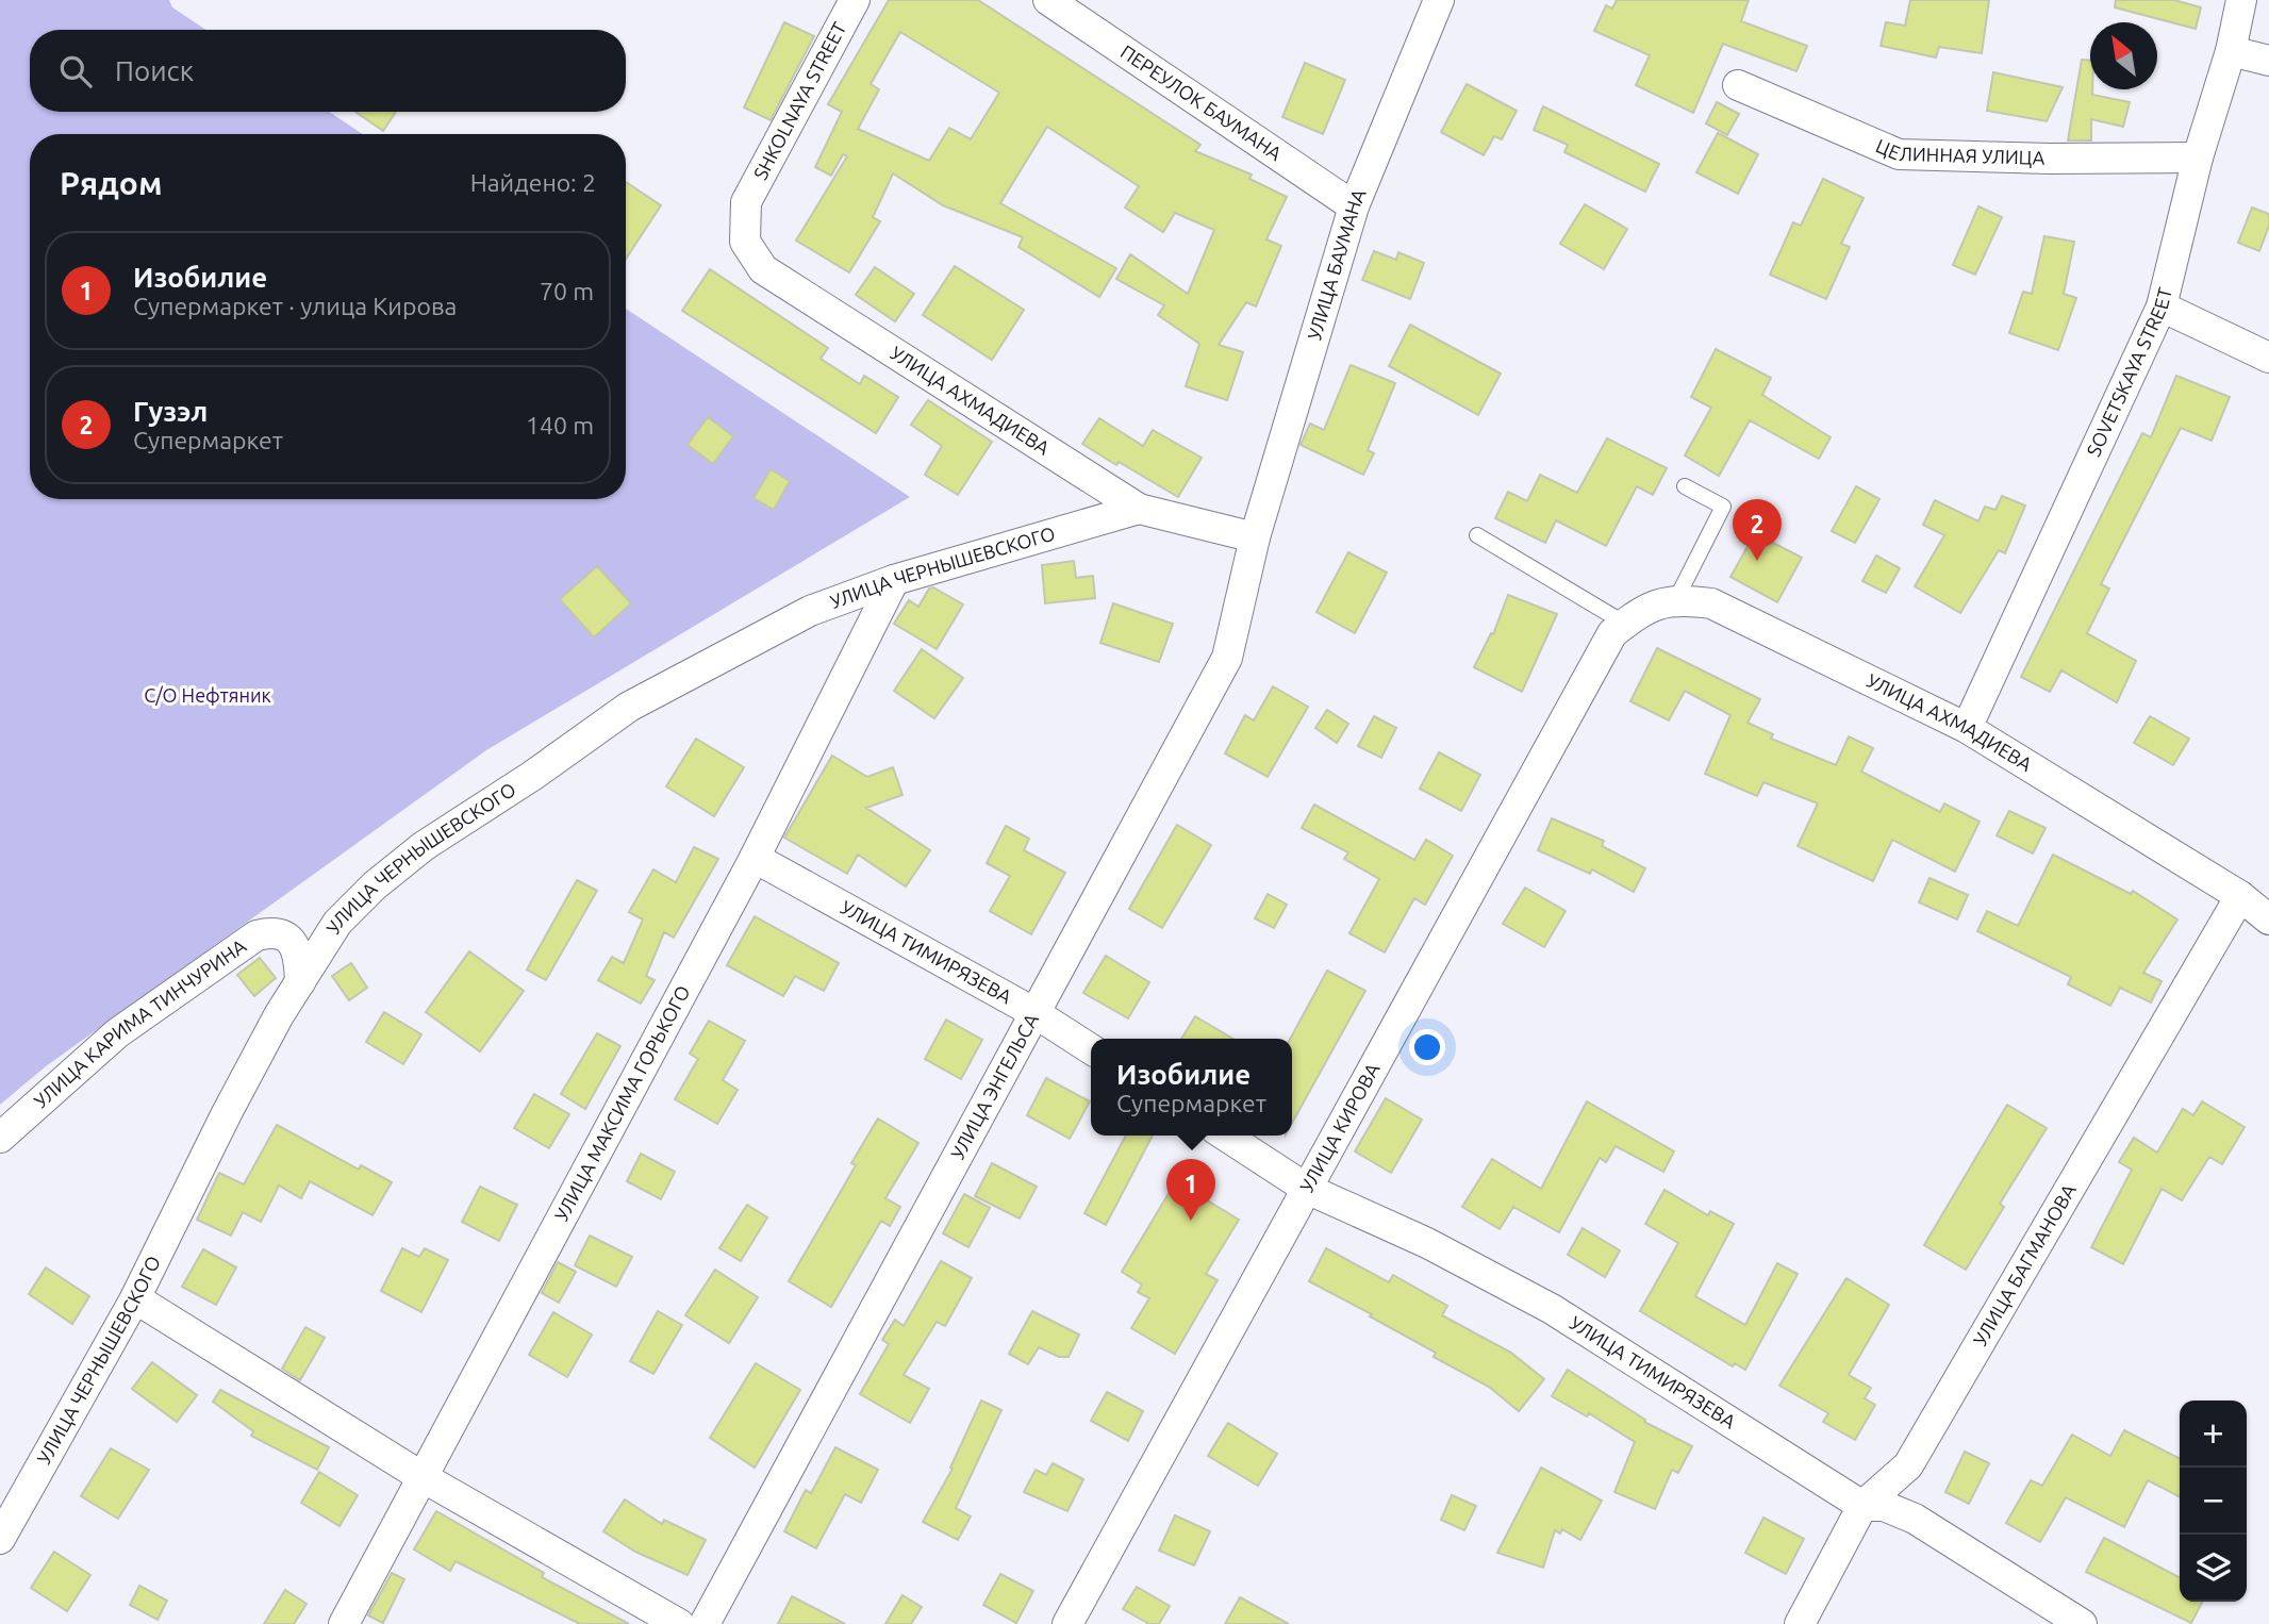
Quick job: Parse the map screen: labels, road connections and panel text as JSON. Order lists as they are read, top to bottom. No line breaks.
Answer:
{"streets":{"street":["SHKOLNAYA STREET","ПЕРЕУЛОК БАУМАНА","ЦЕЛИННАЯ УЛИЦА","УЛИЦА БАУМАНА","SOVETSKAYA STREET","УЛИЦА АХМАДИЕВА","УЛИЦА ЧЕРНЫШЕВСКОГО","УЛИЦА ТИМИРЯЗЕВА","УЛИЦА КАРИМА ТИНЧУРИНА","УЛИЦА ЭНГЕЛЬСА","УЛИЦА МАКСИМА ГОРЬКОГО","УЛИЦА КИРОВА","УЛИЦА БАГМАНОВА"]},"crossings":[["SHKOLNAYA STREET","УЛИЦА АХМАДИЕВА"],["ПЕРЕУЛОК БАУМАНА","УЛИЦА БАУМАНА"],["ЦЕЛИННАЯ УЛИЦА","SOVETSKAYA STREET"],["УЛИЦА БАУМАНА","УЛИЦА АХМАДИЕВА"],["УЛИЦА БАУМАНА","УЛИЦА ЭНГЕЛЬСА"],["SOVETSKAYA STREET","УЛИЦА АХМАДИЕВА"],["УЛИЦА АХМАДИЕВА","УЛИЦА ЧЕРНЫШЕВСКОГО"],["УЛИЦА АХМАДИЕВА","УЛИЦА ЭНГЕЛЬСА"],["УЛИЦА АХМАДИЕВА","УЛИЦА КИРОВА"],["УЛИЦА АХМАДИЕВА","УЛИЦА БАГМАНОВА"],["УЛИЦА ЧЕРНЫШЕВСКОГО","УЛИЦА КАРИМА ТИНЧУРИНА"],["УЛИЦА ЧЕРНЫШЕВСКОГО","УЛИЦА МАКСИМА ГОРЬКОГО"],["УЛИЦА ТИМИРЯЗЕВА","УЛИЦА ЭНГЕЛЬСА"],["УЛИЦА ТИМИРЯЗЕВА","УЛИЦА МАКСИМА ГОРЬКОГО"],["УЛИЦА ТИМИРЯЗЕВА","УЛИЦА КИРОВА"],["УЛИЦА ТИМИРЯЗЕВА","УЛИЦА БАГМАНОВА"]],"parks":["С/О Нефтяник"],"north":"top left","page":{"search":"Поиск","heading":["Рядом","Найдено: 2"],"list":[{"mark":"1","name":"Изобилие","note":"Супермаркет · улица Кирова","value":"70 m"},{"mark":"2","name":"Гузэл","note":"Супермаркет","value":"140 m"}],"pins":["2","1"],"popup":["Изобилие","Супермаркет"],"map_buttons":["+","−"]}}
